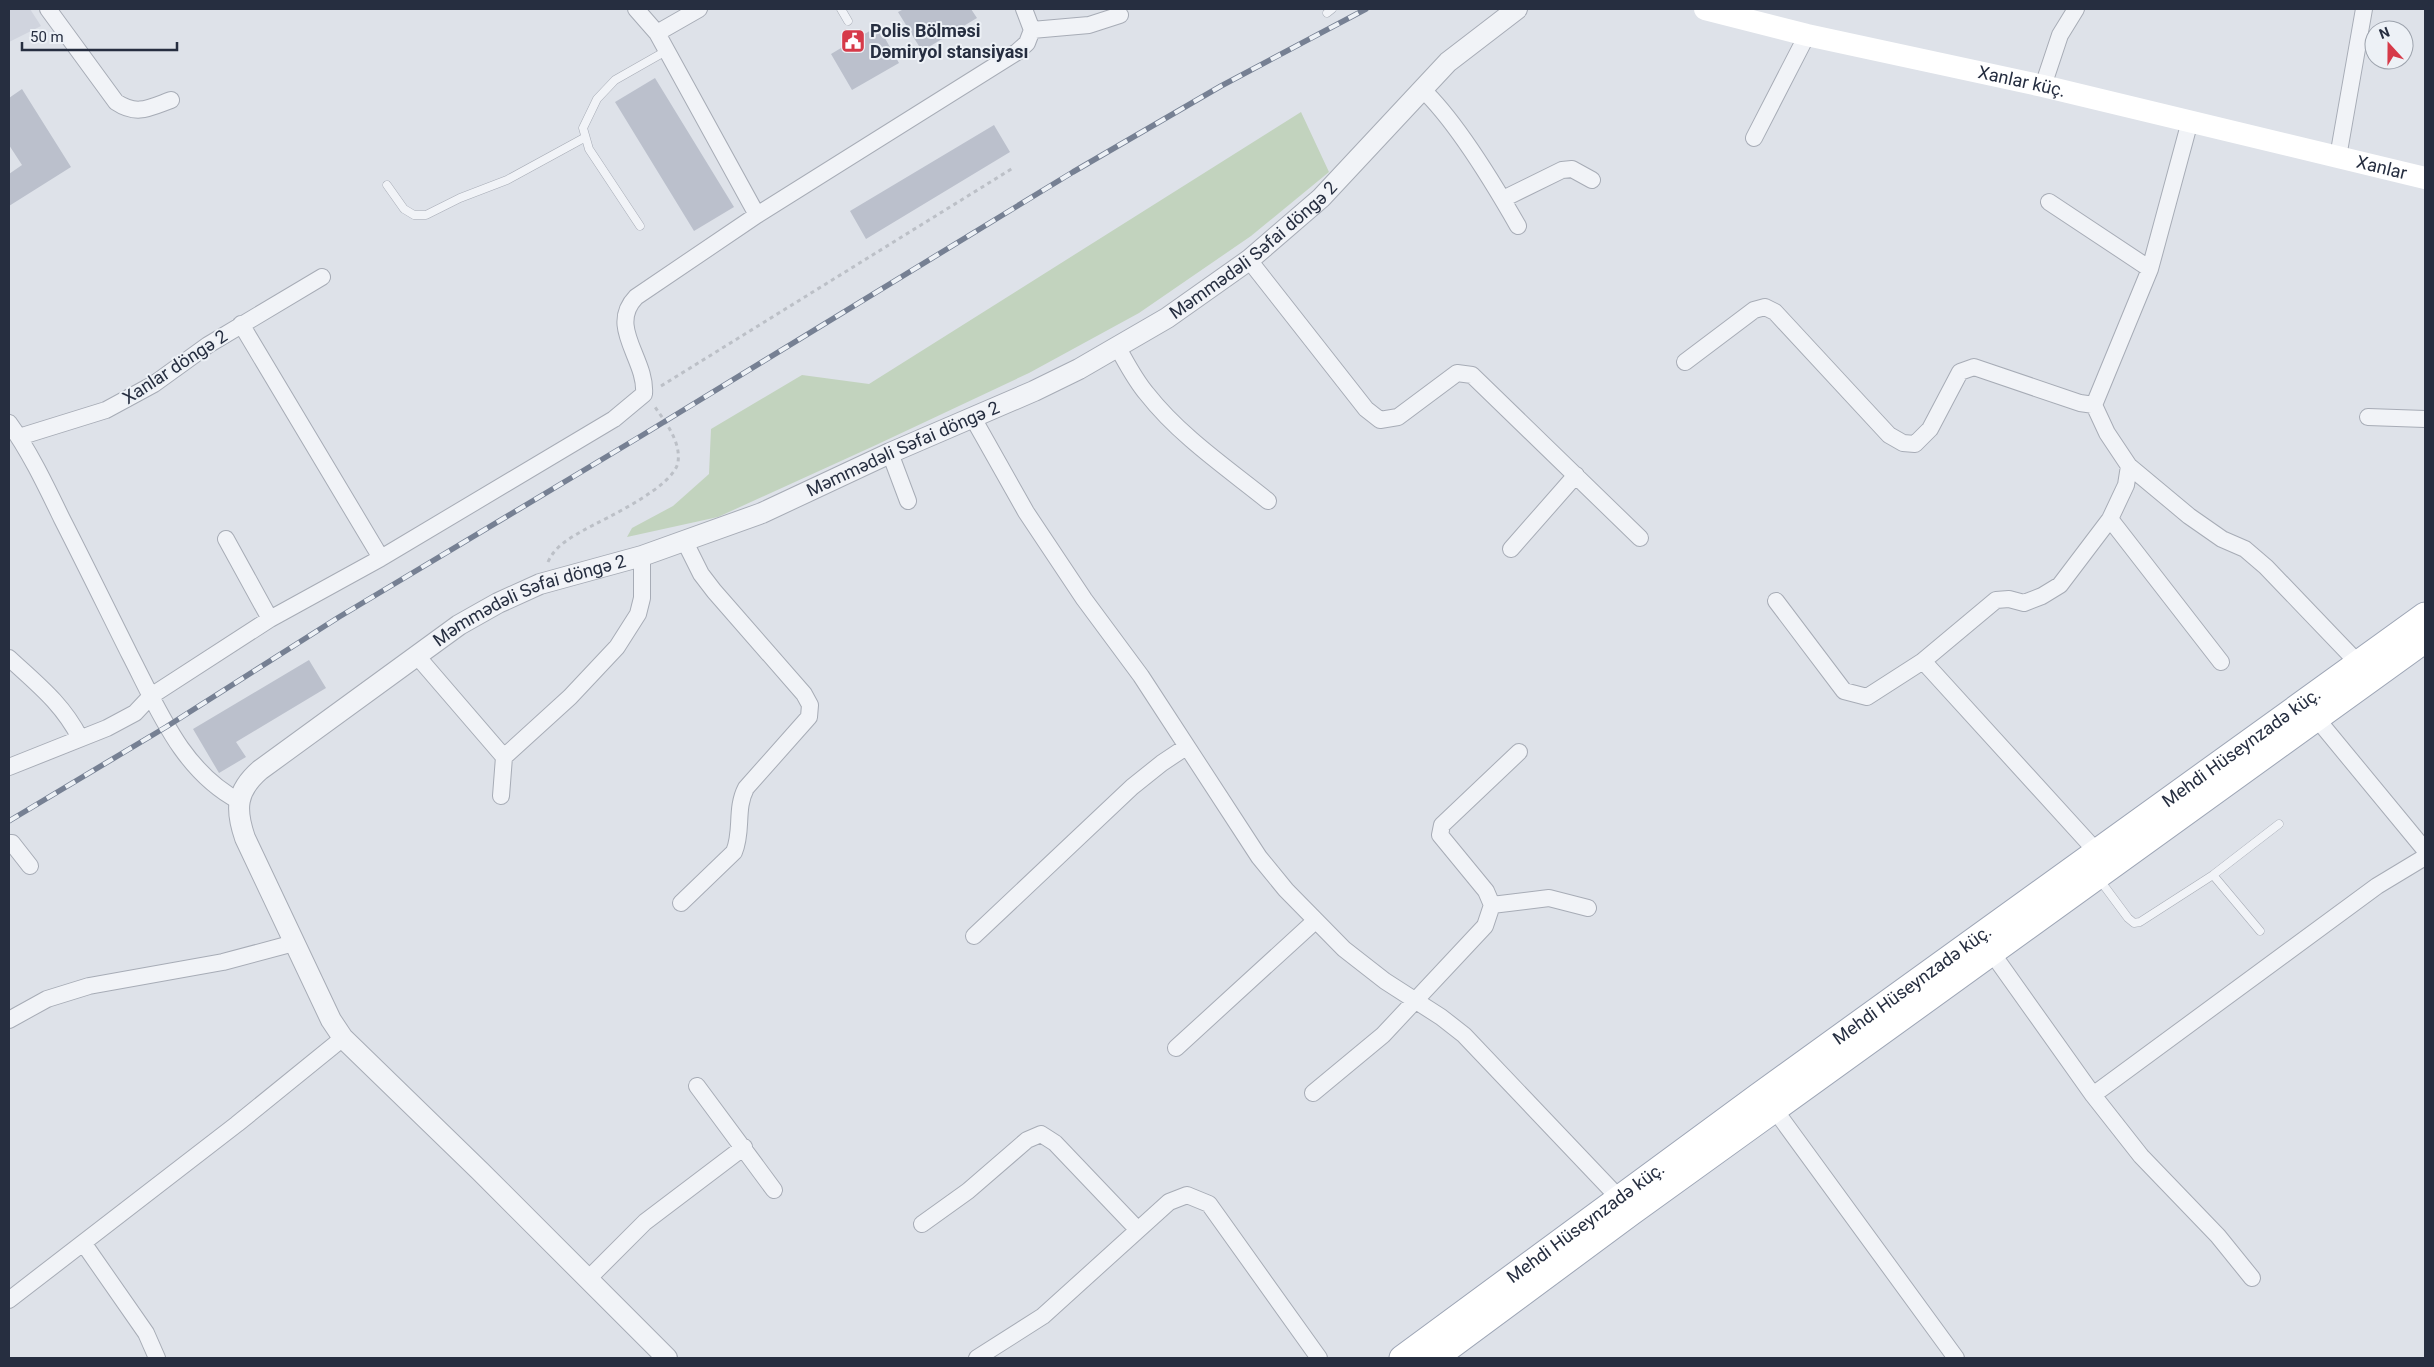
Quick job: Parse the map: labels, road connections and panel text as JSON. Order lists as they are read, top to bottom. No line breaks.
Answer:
{"streets":{"main road":["Xanlar küç.","Xanlar","Mehdi Hüseynzadə küç."],"street":["Məmmədəli Səfai döngə 2","Xanlar döngə 2"]},"crossings":[["Xanlar küç.","Xanlar"]],"places":{"public building":["Polis Bölməsi Dəmiryol stansiyası"]},"scale_bar":"50 m","north":"top"}
